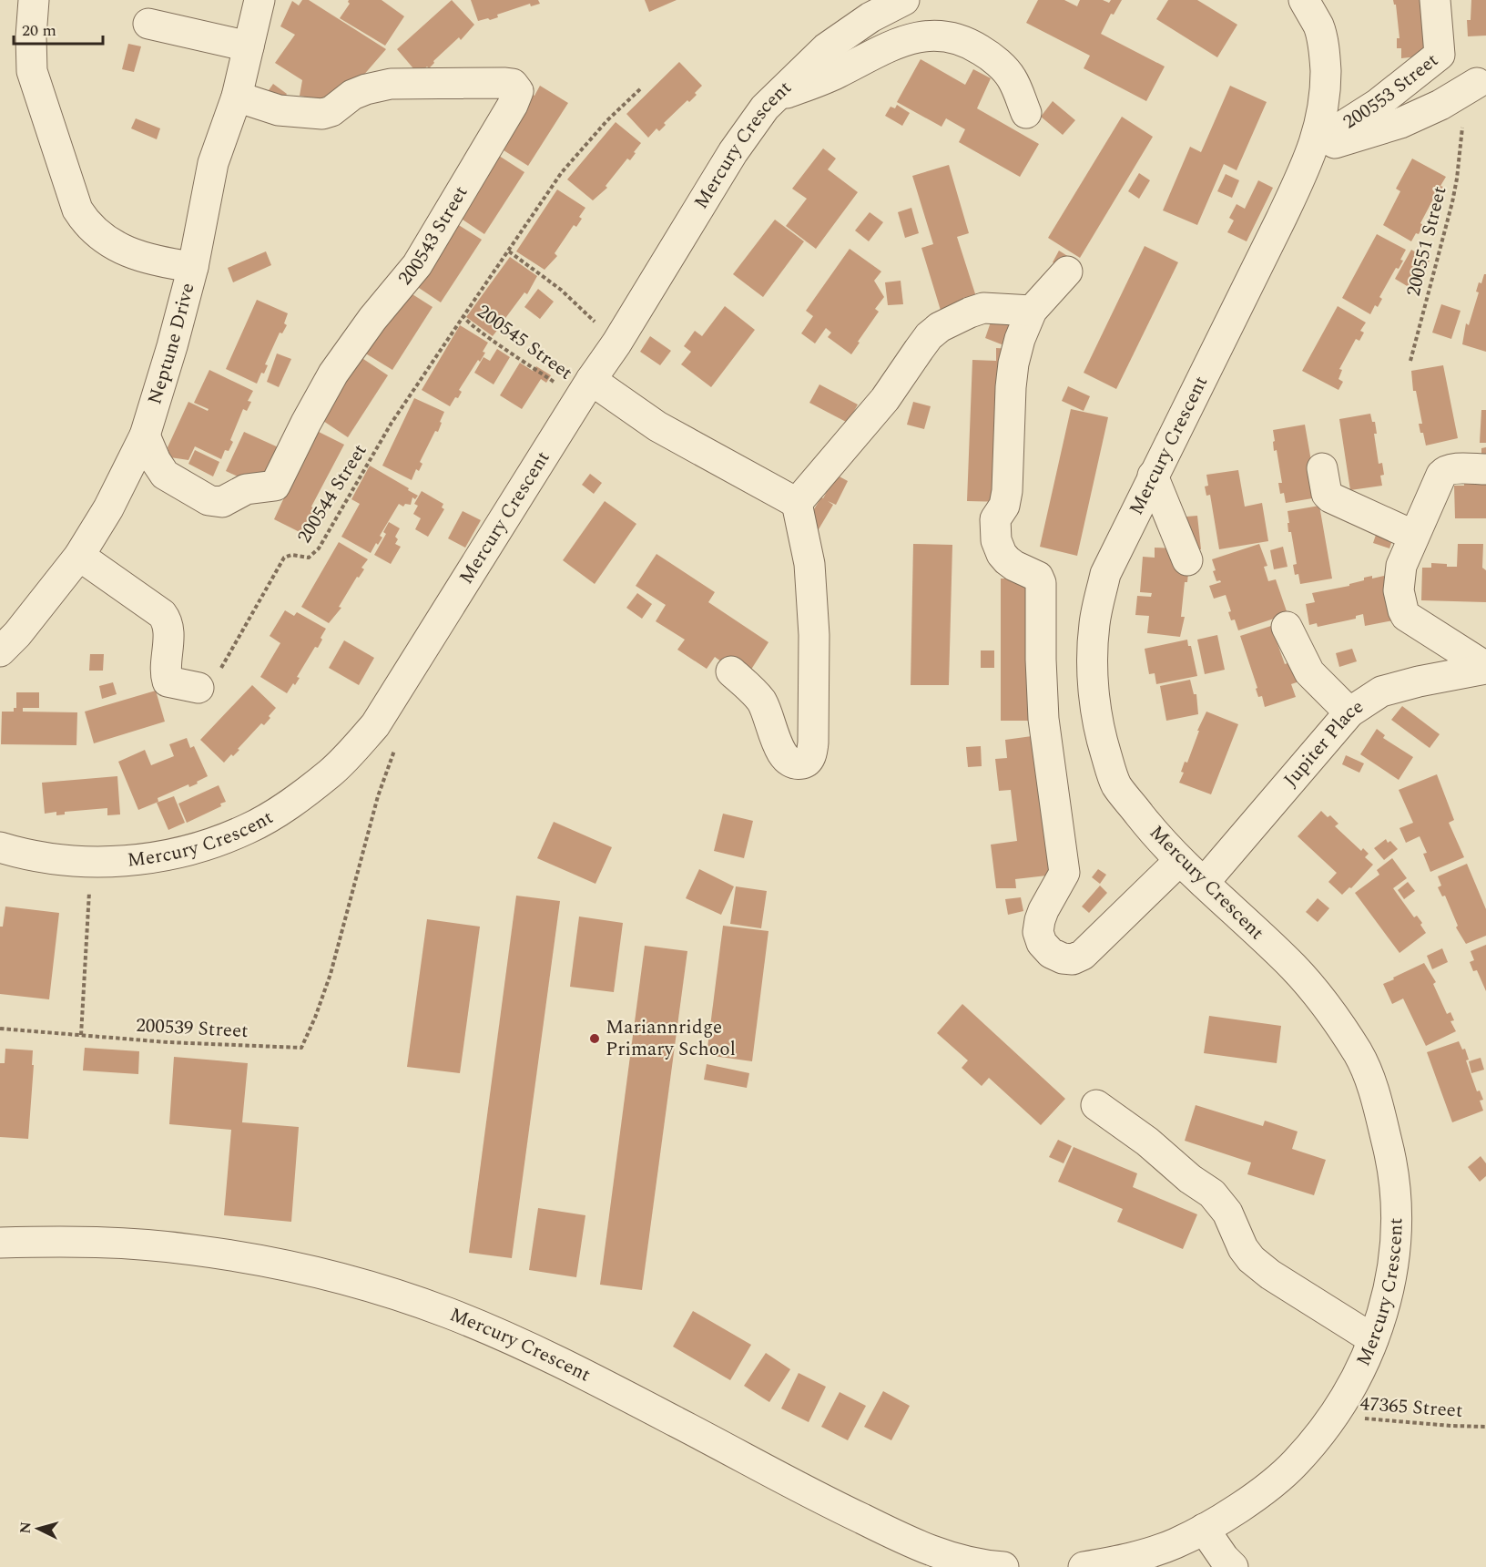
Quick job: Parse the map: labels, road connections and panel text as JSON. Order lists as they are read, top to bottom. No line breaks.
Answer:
{"streets":{"street":["200553 Street","Mercury Crescent","200543 Street","Neptune Drive","Jupiter Place"],"path":["200551 Street","200545 Street","200544 Street","200539 Street","47365 Street"]},"crossings":[["200553 Street","Mercury Crescent"],["Mercury Crescent","200545 Street"],["Mercury Crescent","Jupiter Place"],["Mercury Crescent","47365 Street"],["200543 Street","Neptune Drive"],["200545 Street","200544 Street"]],"places":["Mariannridge Primary School"],"scale_bar":"20 m","north":"left"}
